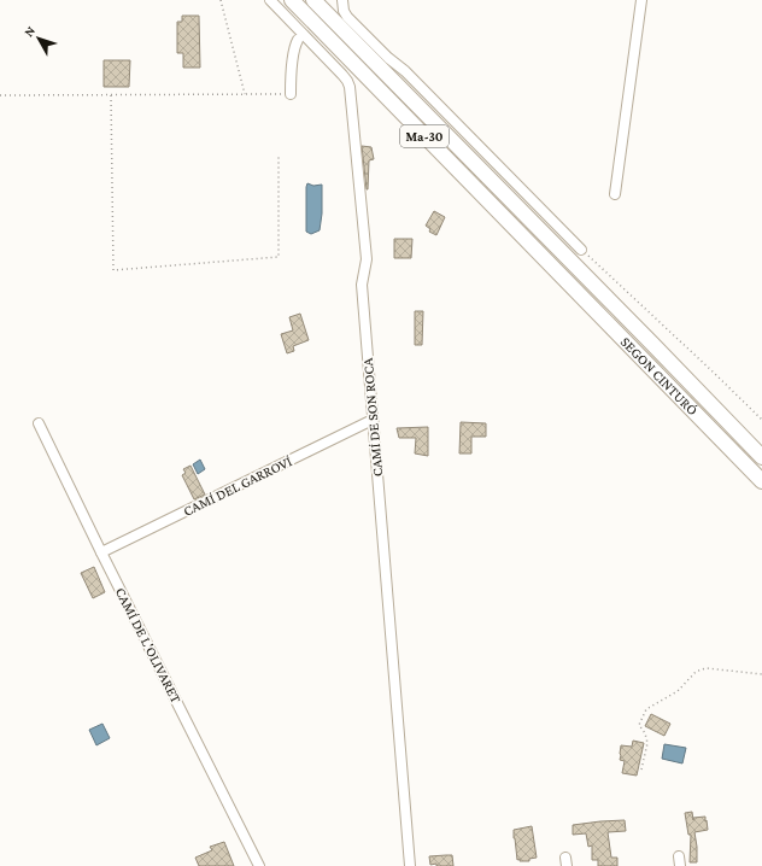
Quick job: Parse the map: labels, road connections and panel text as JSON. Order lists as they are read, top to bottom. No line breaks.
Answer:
{"streets":{"highway":["Ma-30","SEGON CINTURÓ"],"street":["CAMÍ DE SON ROCA","CAMÍ DEL GARROVÍ","CAMÍ DE L'OLIVARET"]},"crossings":[["CAMÍ DE SON ROCA","CAMÍ DEL GARROVÍ"],["CAMÍ DEL GARROVÍ","CAMÍ DE L'OLIVARET"]],"north":"top left"}
